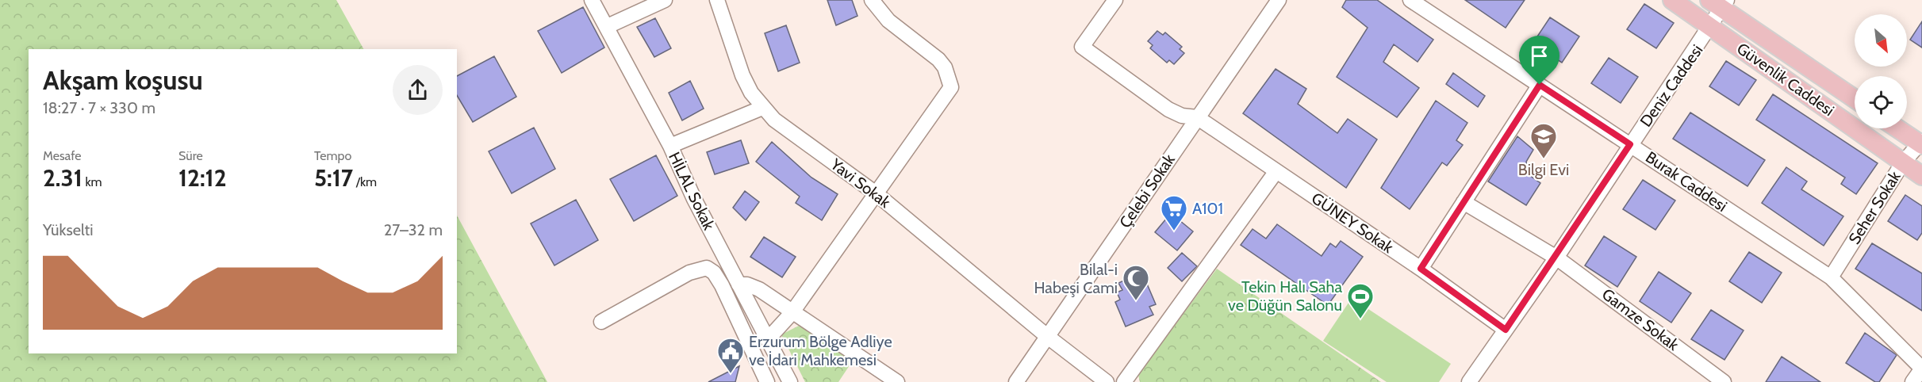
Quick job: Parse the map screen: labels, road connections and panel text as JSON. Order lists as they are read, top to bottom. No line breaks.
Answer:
{"streets":{"main road":["Güvenlik Caddesi"],"street":["Deniz Caddesi","Burak Caddesi","Yavi Sokak","HİLAL Sokak","Çelebi Sokak","Seher Sokak","GÜNEY Sokak","Gamze Sokak"]},"crossings":[["Güvenlik Caddesi","Deniz Caddesi"],["Güvenlik Caddesi","Seher Sokak"],["Deniz Caddesi","Burak Caddesi"],["Deniz Caddesi","GÜNEY Sokak"],["Deniz Caddesi","Gamze Sokak"],["Burak Caddesi","Seher Sokak"],["Yavi Sokak","Çelebi Sokak"],["Çelebi Sokak","GÜNEY Sokak"]],"places":{"school or university":["Bilgi Evi"],"supermarket":["A101"],"mosque":["Bilal-i Habeşi Cami"],"sports":["Tekin Halı Saha ve Düğün Salonu"],"public building":["Erzurum Bölge Adliye ve İdari Mahkemesi"]},"north":"bottom right","page":{"heading":["Akşam koşusu","18:27 · 7 × 330 m"],"stats":[["Mesafe","2.31 km"],["Süre","12:12"],["Tempo","5:17 /km"]],"chart":["Yükselti","27–32 m"]}}
